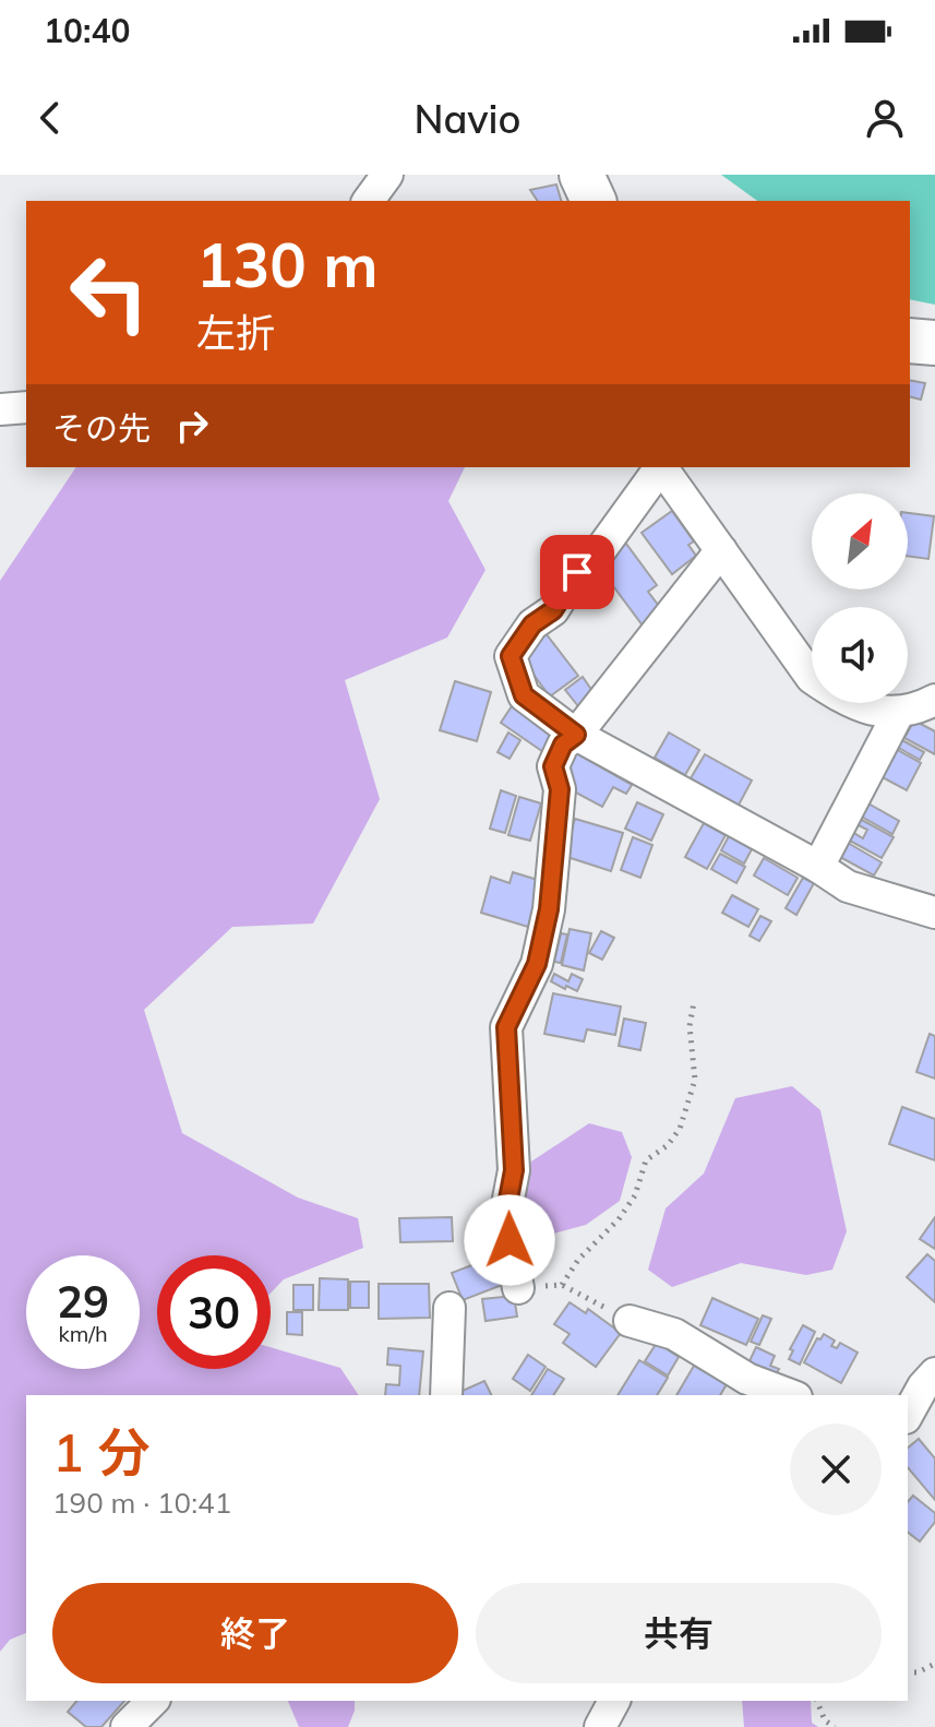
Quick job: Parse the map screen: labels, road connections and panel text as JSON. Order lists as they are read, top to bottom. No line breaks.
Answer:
{"north":"top right","page":{"status":"10:40","header":"Navio","turn":["130 m","左折"],"then":"その先","speed":"29 km/h","limit":"30","heading":["1 分","190 m · 10:41"],"buttons":["終了","共有"]}}
